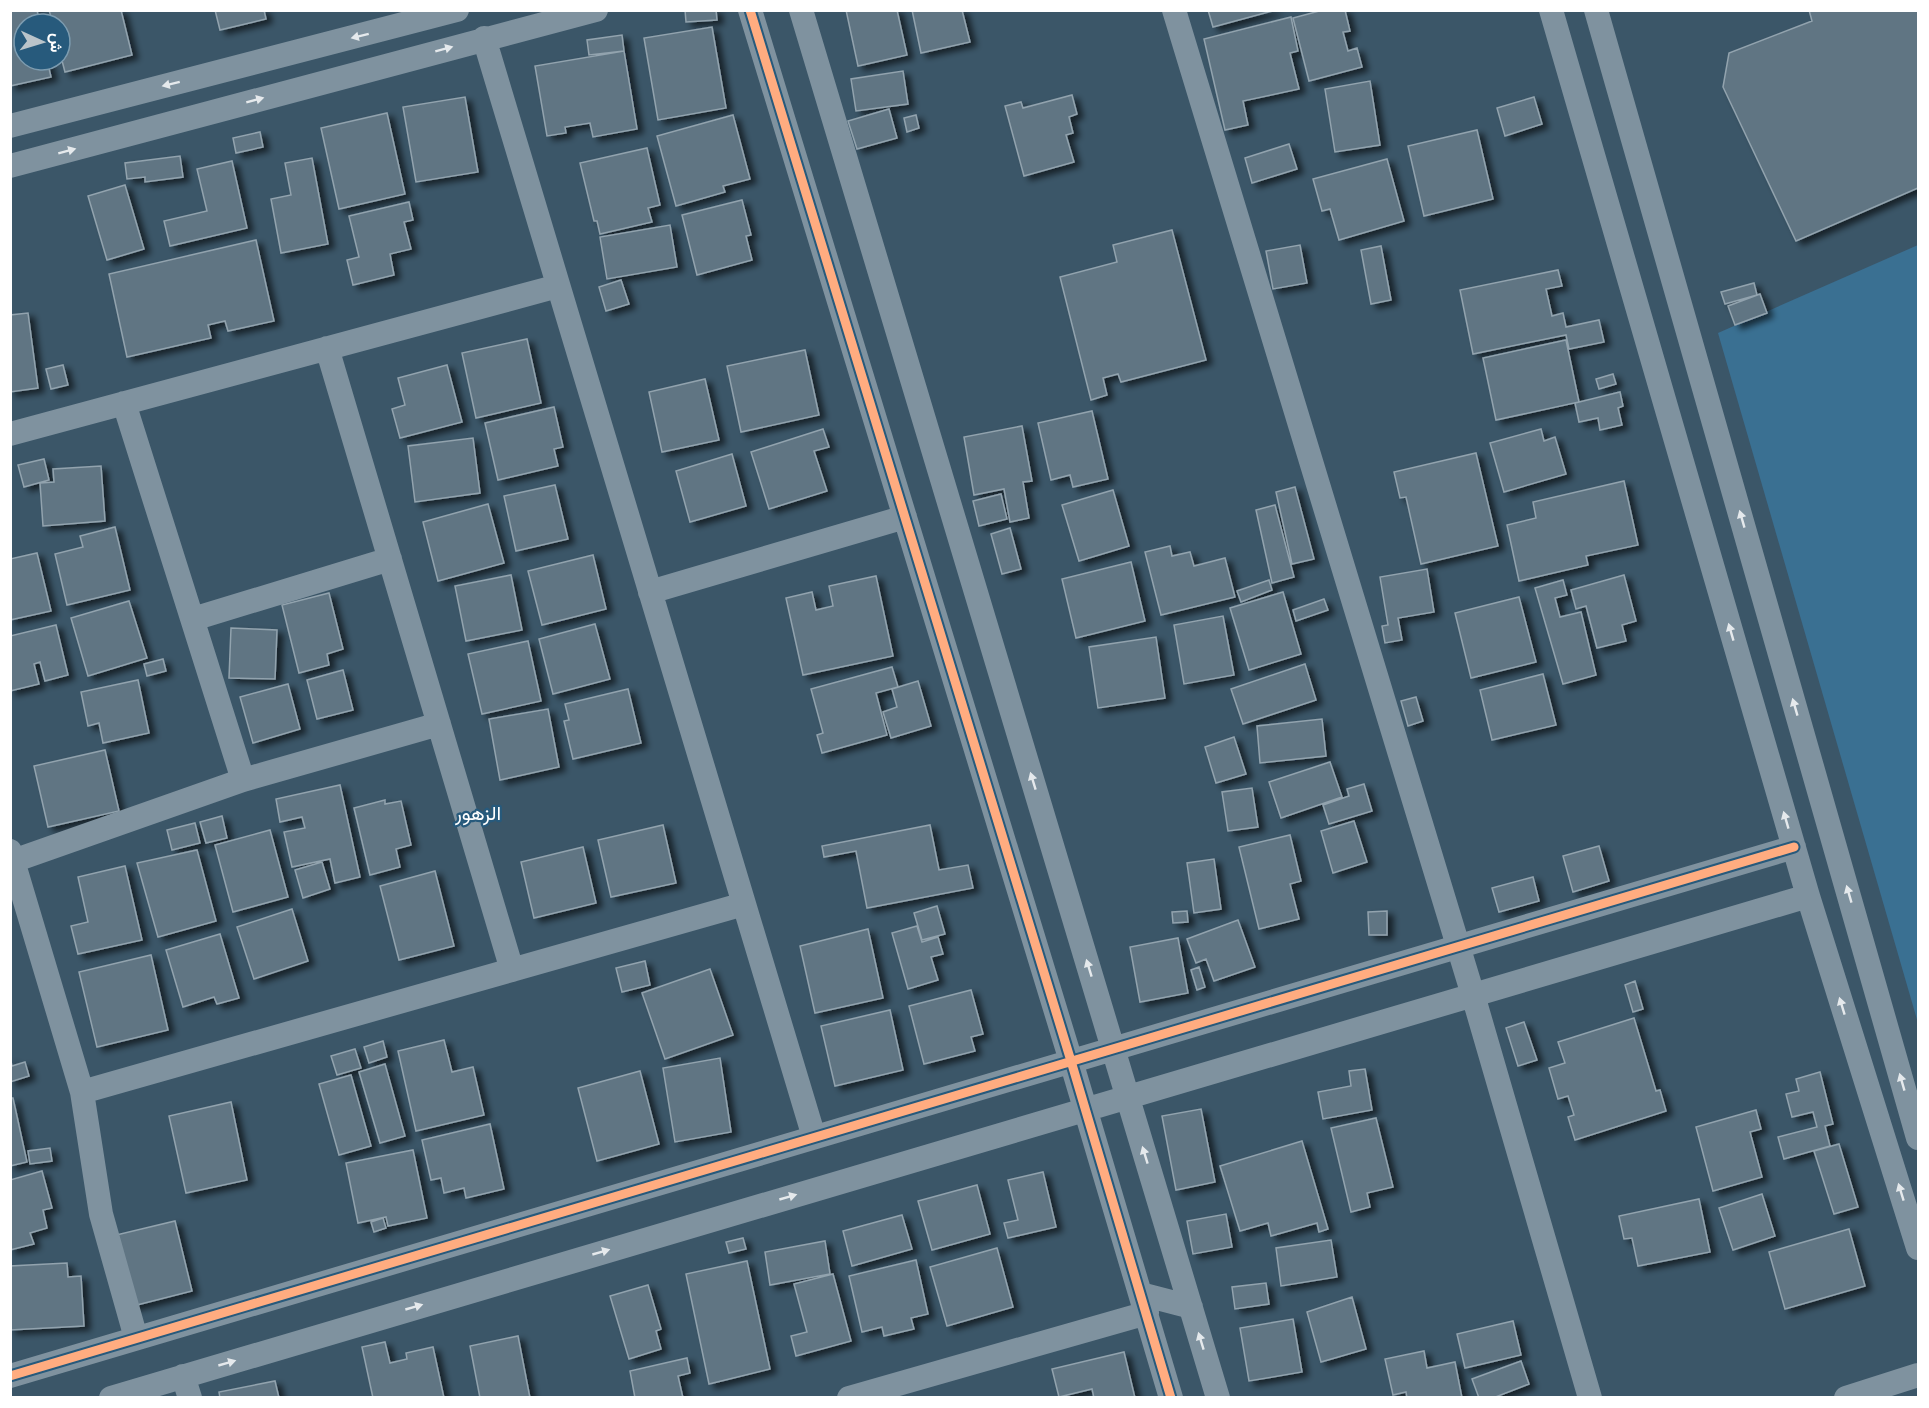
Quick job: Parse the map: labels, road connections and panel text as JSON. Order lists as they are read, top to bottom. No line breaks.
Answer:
{"districts":["الزهور"],"north":"right"}
